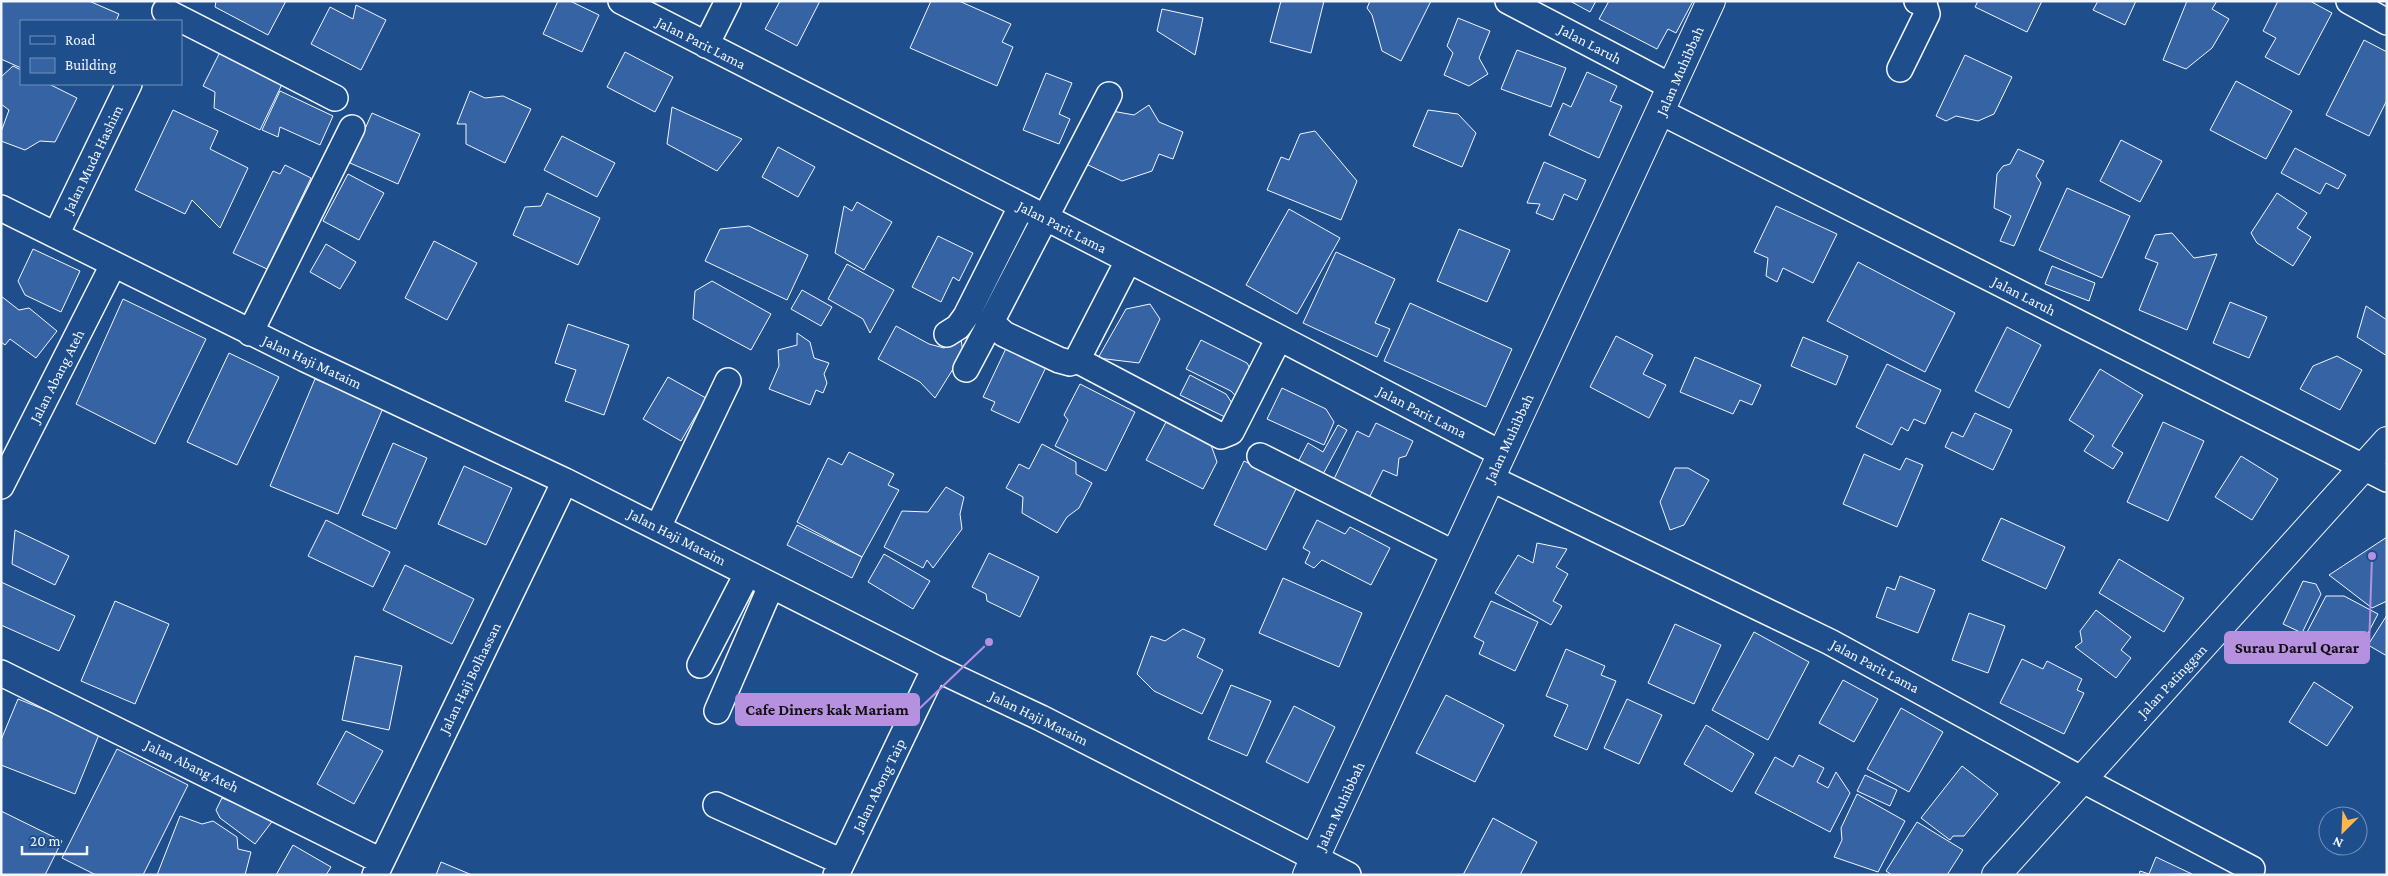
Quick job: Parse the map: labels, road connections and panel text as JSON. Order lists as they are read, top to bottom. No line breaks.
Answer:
{"streets":{"main road":["Jalan Muhibbah","Jalan Patinggan"],"street":["Jalan Parit Lama","Jalan Laruh","Jalan Muda Hashim","Jalan Haji Mataim","Jalan Abang Ateh","Jalan Haji Bolhassan","Jalan Abong Taip"]},"crossings":[["Jalan Parit Lama","Jalan Muhibbah"],["Jalan Parit Lama","Jalan Patinggan"],["Jalan Laruh","Jalan Muhibbah"],["Jalan Laruh","Jalan Patinggan"],["Jalan Muhibbah","Jalan Haji Mataim"],["Jalan Muda Hashim","Jalan Haji Mataim"],["Jalan Haji Mataim","Jalan Abang Ateh"],["Jalan Haji Mataim","Jalan Haji Bolhassan"],["Jalan Haji Mataim","Jalan Abong Taip"],["Jalan Abang Ateh","Jalan Haji Bolhassan"]],"places":["Surau Darul Qarar","Cafe Diners kak Mariam"],"legend":["Road","Building"],"scale_bar":"20 m","north":"bottom left"}
